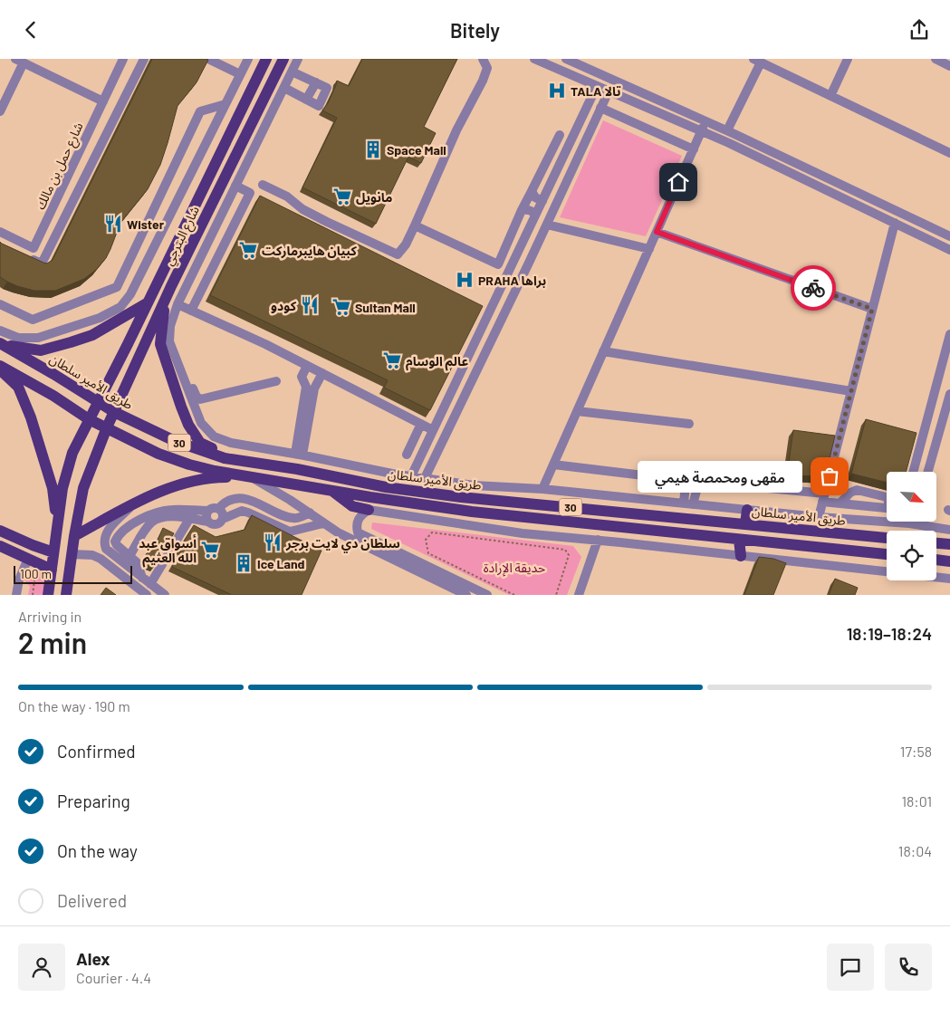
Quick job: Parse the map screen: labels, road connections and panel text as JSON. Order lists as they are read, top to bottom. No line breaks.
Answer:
{"streets":{"main road":["شارع البترجي","طريق الأمير سلطان","30"],"street":["شارع حمل بن مالك"]},"crossings":[["شارع البترجي","طريق الأمير سلطان"]],"parks":["حديقة الإرادة"],"places":{"hospital":["TALA تالا","PRAHA براها"],"building":["Space Mall","Ice Land"],"supermarket":["مانويل","كبيان هايبرماركت","Sultan Mall","عالم الوسام","أسواق عبد الله العثيم"],"restaurant":["Wister","كودو","سلطان دي لايت برجر"],"other":["مقهى ومحمصة هيمي"]},"scale_bar":"100 m","north":"bottom right","page":{"header":"Bitely","bubble":"مقهى ومحمصة هيمي","scale":"100 m","heading":["2 min","Arriving in","18:19–18:24"],"panel":["Alex","Courier · 4.4"],"bar":"On the way · 190 m","list":[["Confirmed","17:58"],["Preparing","18:01"],["On the way","18:04"],"Delivered"]}}
